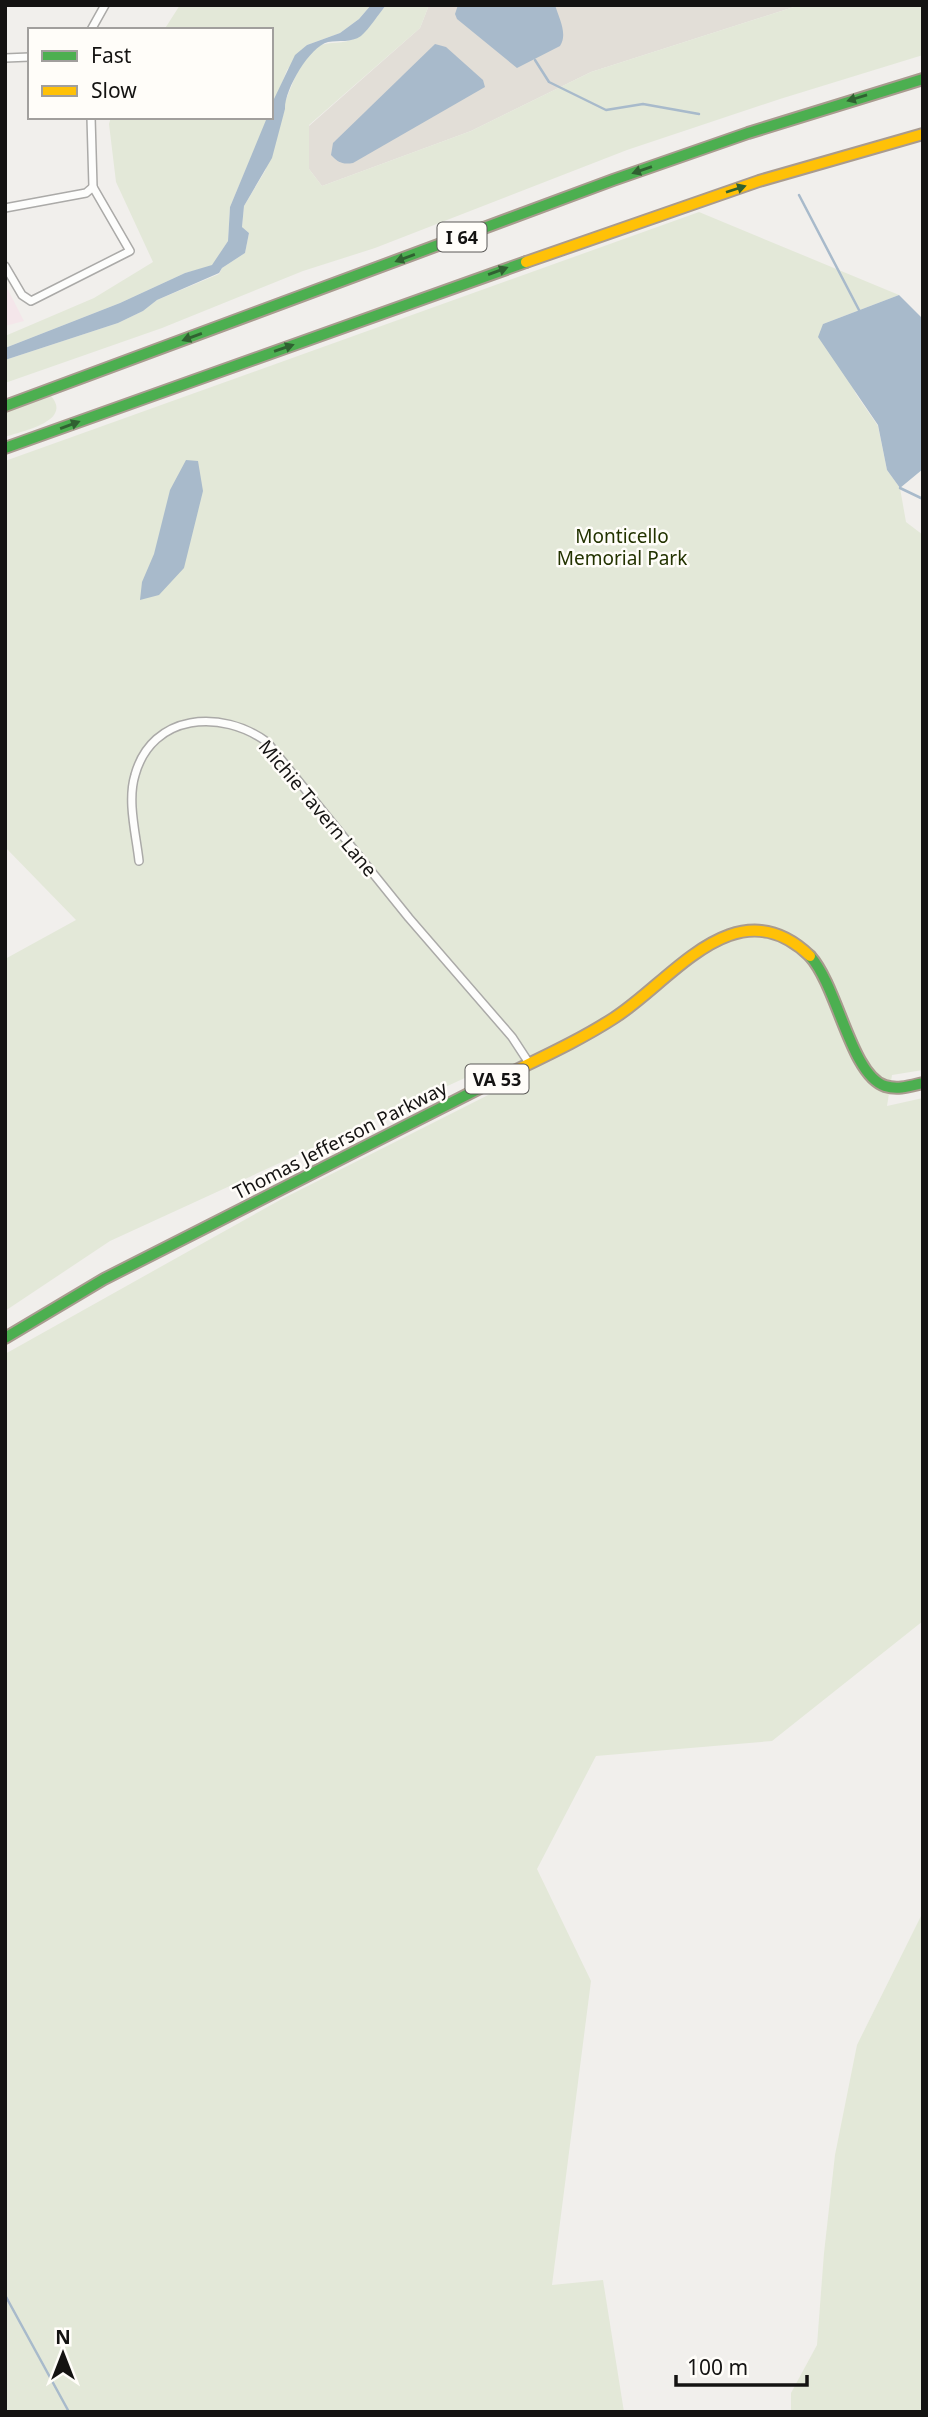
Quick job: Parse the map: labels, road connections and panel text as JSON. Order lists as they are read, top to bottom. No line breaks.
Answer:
{"streets":{"main road":["I 64","VA 53","Thomas Jefferson Parkway"],"street":["Michie Tavern Lane"]},"crossings":[["Michie Tavern Lane","Thomas Jefferson Parkway"]],"parks":["Monticello Memorial Park"],"legend":["Fast","Slow"],"scale_bar":"100 m","north":"top"}
